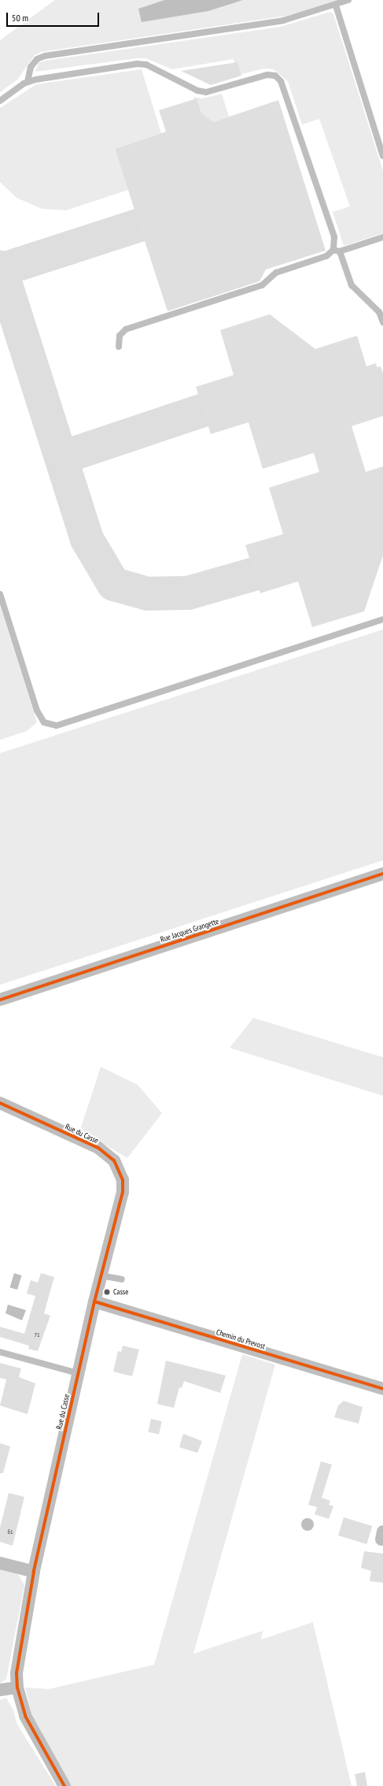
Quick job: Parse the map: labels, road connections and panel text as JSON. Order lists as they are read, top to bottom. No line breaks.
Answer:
{"streets":{"street":["Rue Jacques Grangette","Rue du Casse","Chemin du Prevost"]},"crossings":[["Rue du Casse","Chemin du Prevost"]],"places":["Casse"],"house_numbers":["71","61"],"scale_bar":"50 m"}
